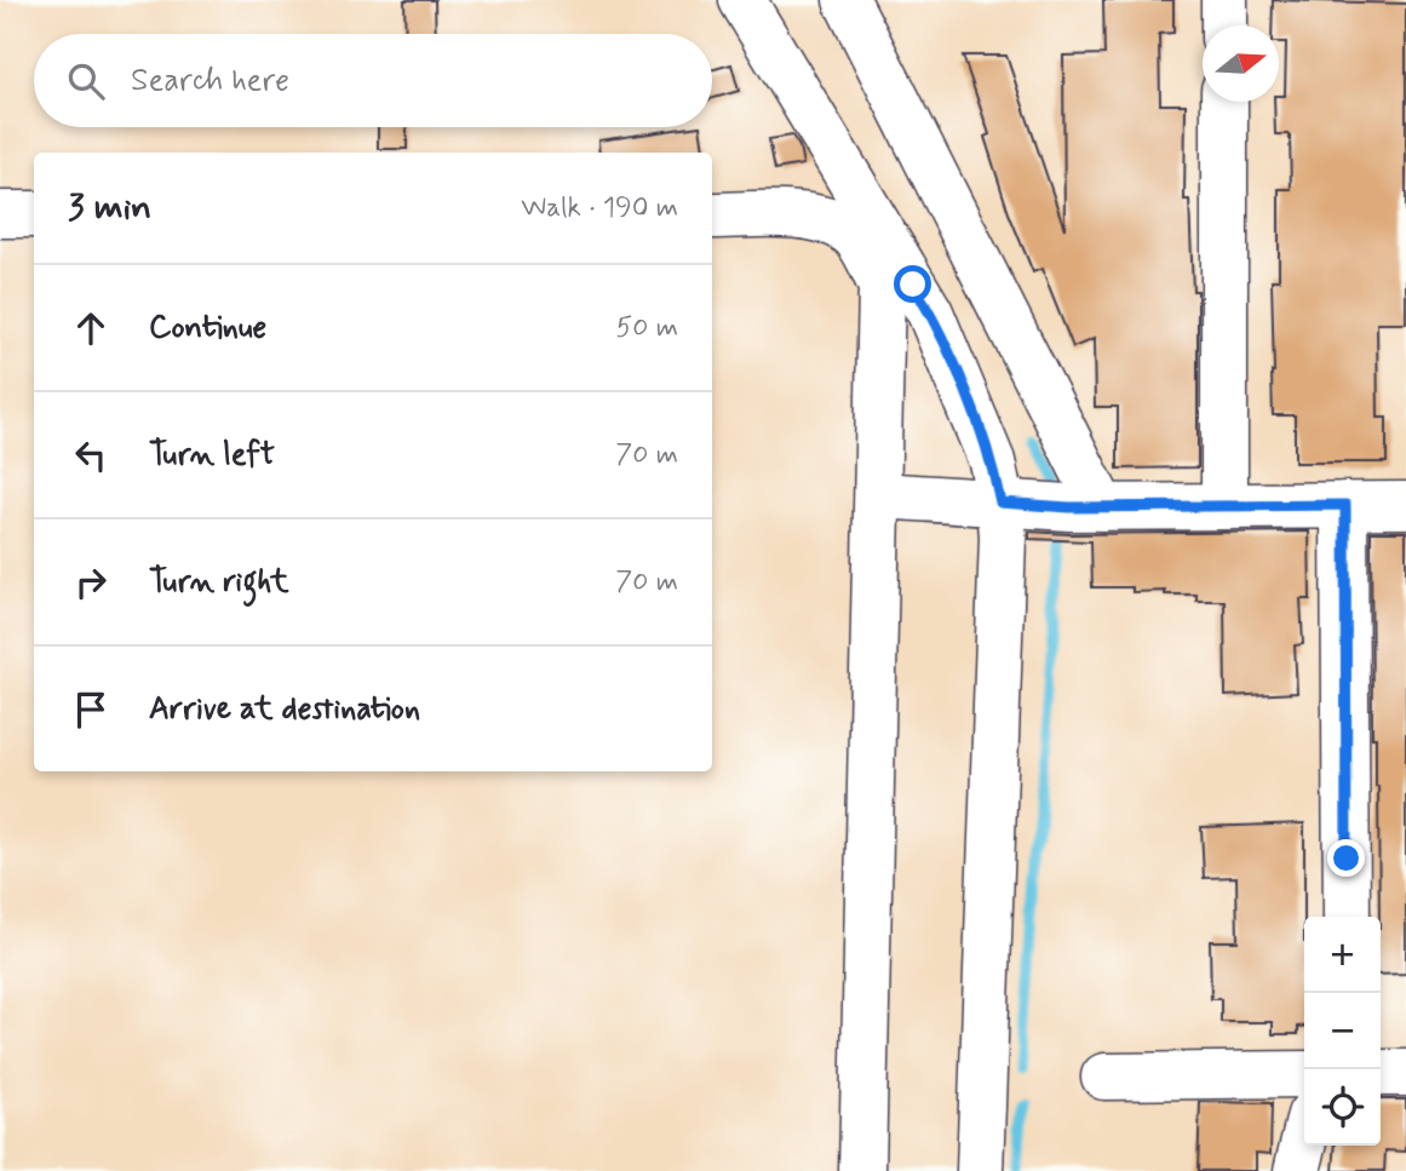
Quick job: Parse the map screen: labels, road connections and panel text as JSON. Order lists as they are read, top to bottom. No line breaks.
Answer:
{"north":"right","page":{"search":"Search here","heading":["3 min","Walk · 190 m"],"list":[["Continue","50 m"],["Turn left","70 m"],["Turn right","70 m"],"Arrive at destination"],"map_buttons":["+","−"]}}
